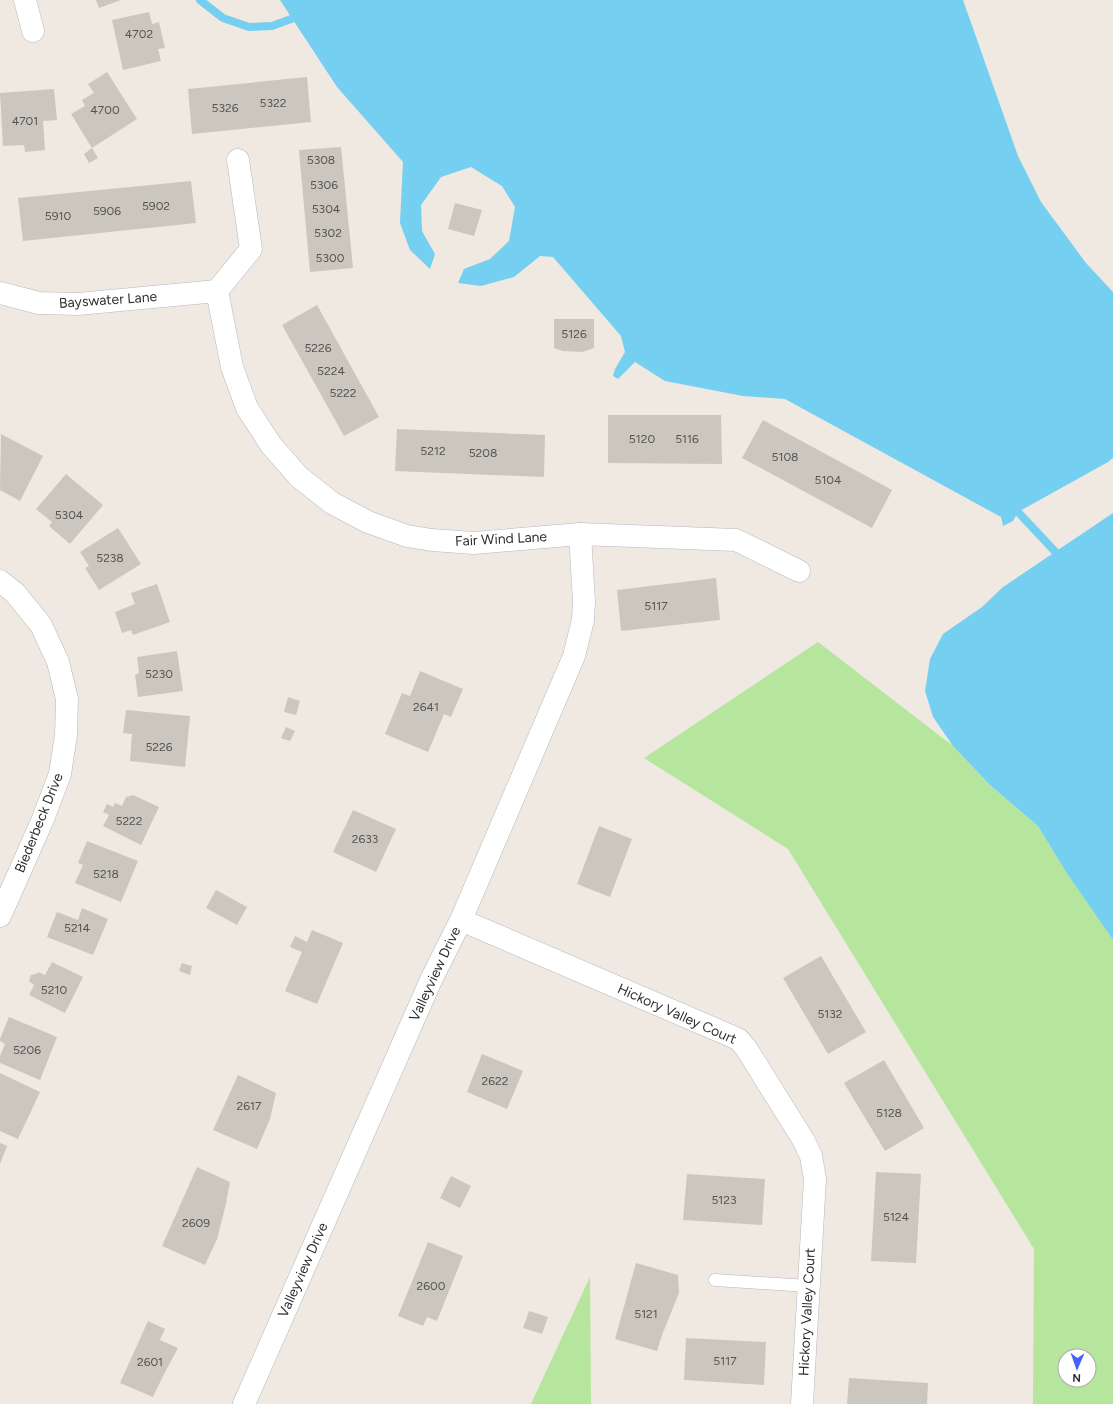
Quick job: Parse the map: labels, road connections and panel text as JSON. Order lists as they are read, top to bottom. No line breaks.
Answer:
{"streets":{"street":["Bayswater Lane","Fair Wind Lane","Biederbeck Drive","Valleyview Drive","Hickory Valley Court"]},"crossings":[["Bayswater Lane","Fair Wind Lane"],["Fair Wind Lane","Valleyview Drive"],["Valleyview Drive","Hickory Valley Court"]],"house_numbers":["4702","5322","5326","4700","4701","5308","5306","5902","5304","5906","5910","5302","5300","5126","5226","5224","5222","5120","5116","5212","5208","5108","5104","5304","5238","5117","5230","2641","5226","5222","2633","5218","5214","5210","5132","5206","2622","2617","5128","5123","5124","2609","2600","5121","5117","2601"],"north":"bottom"}
